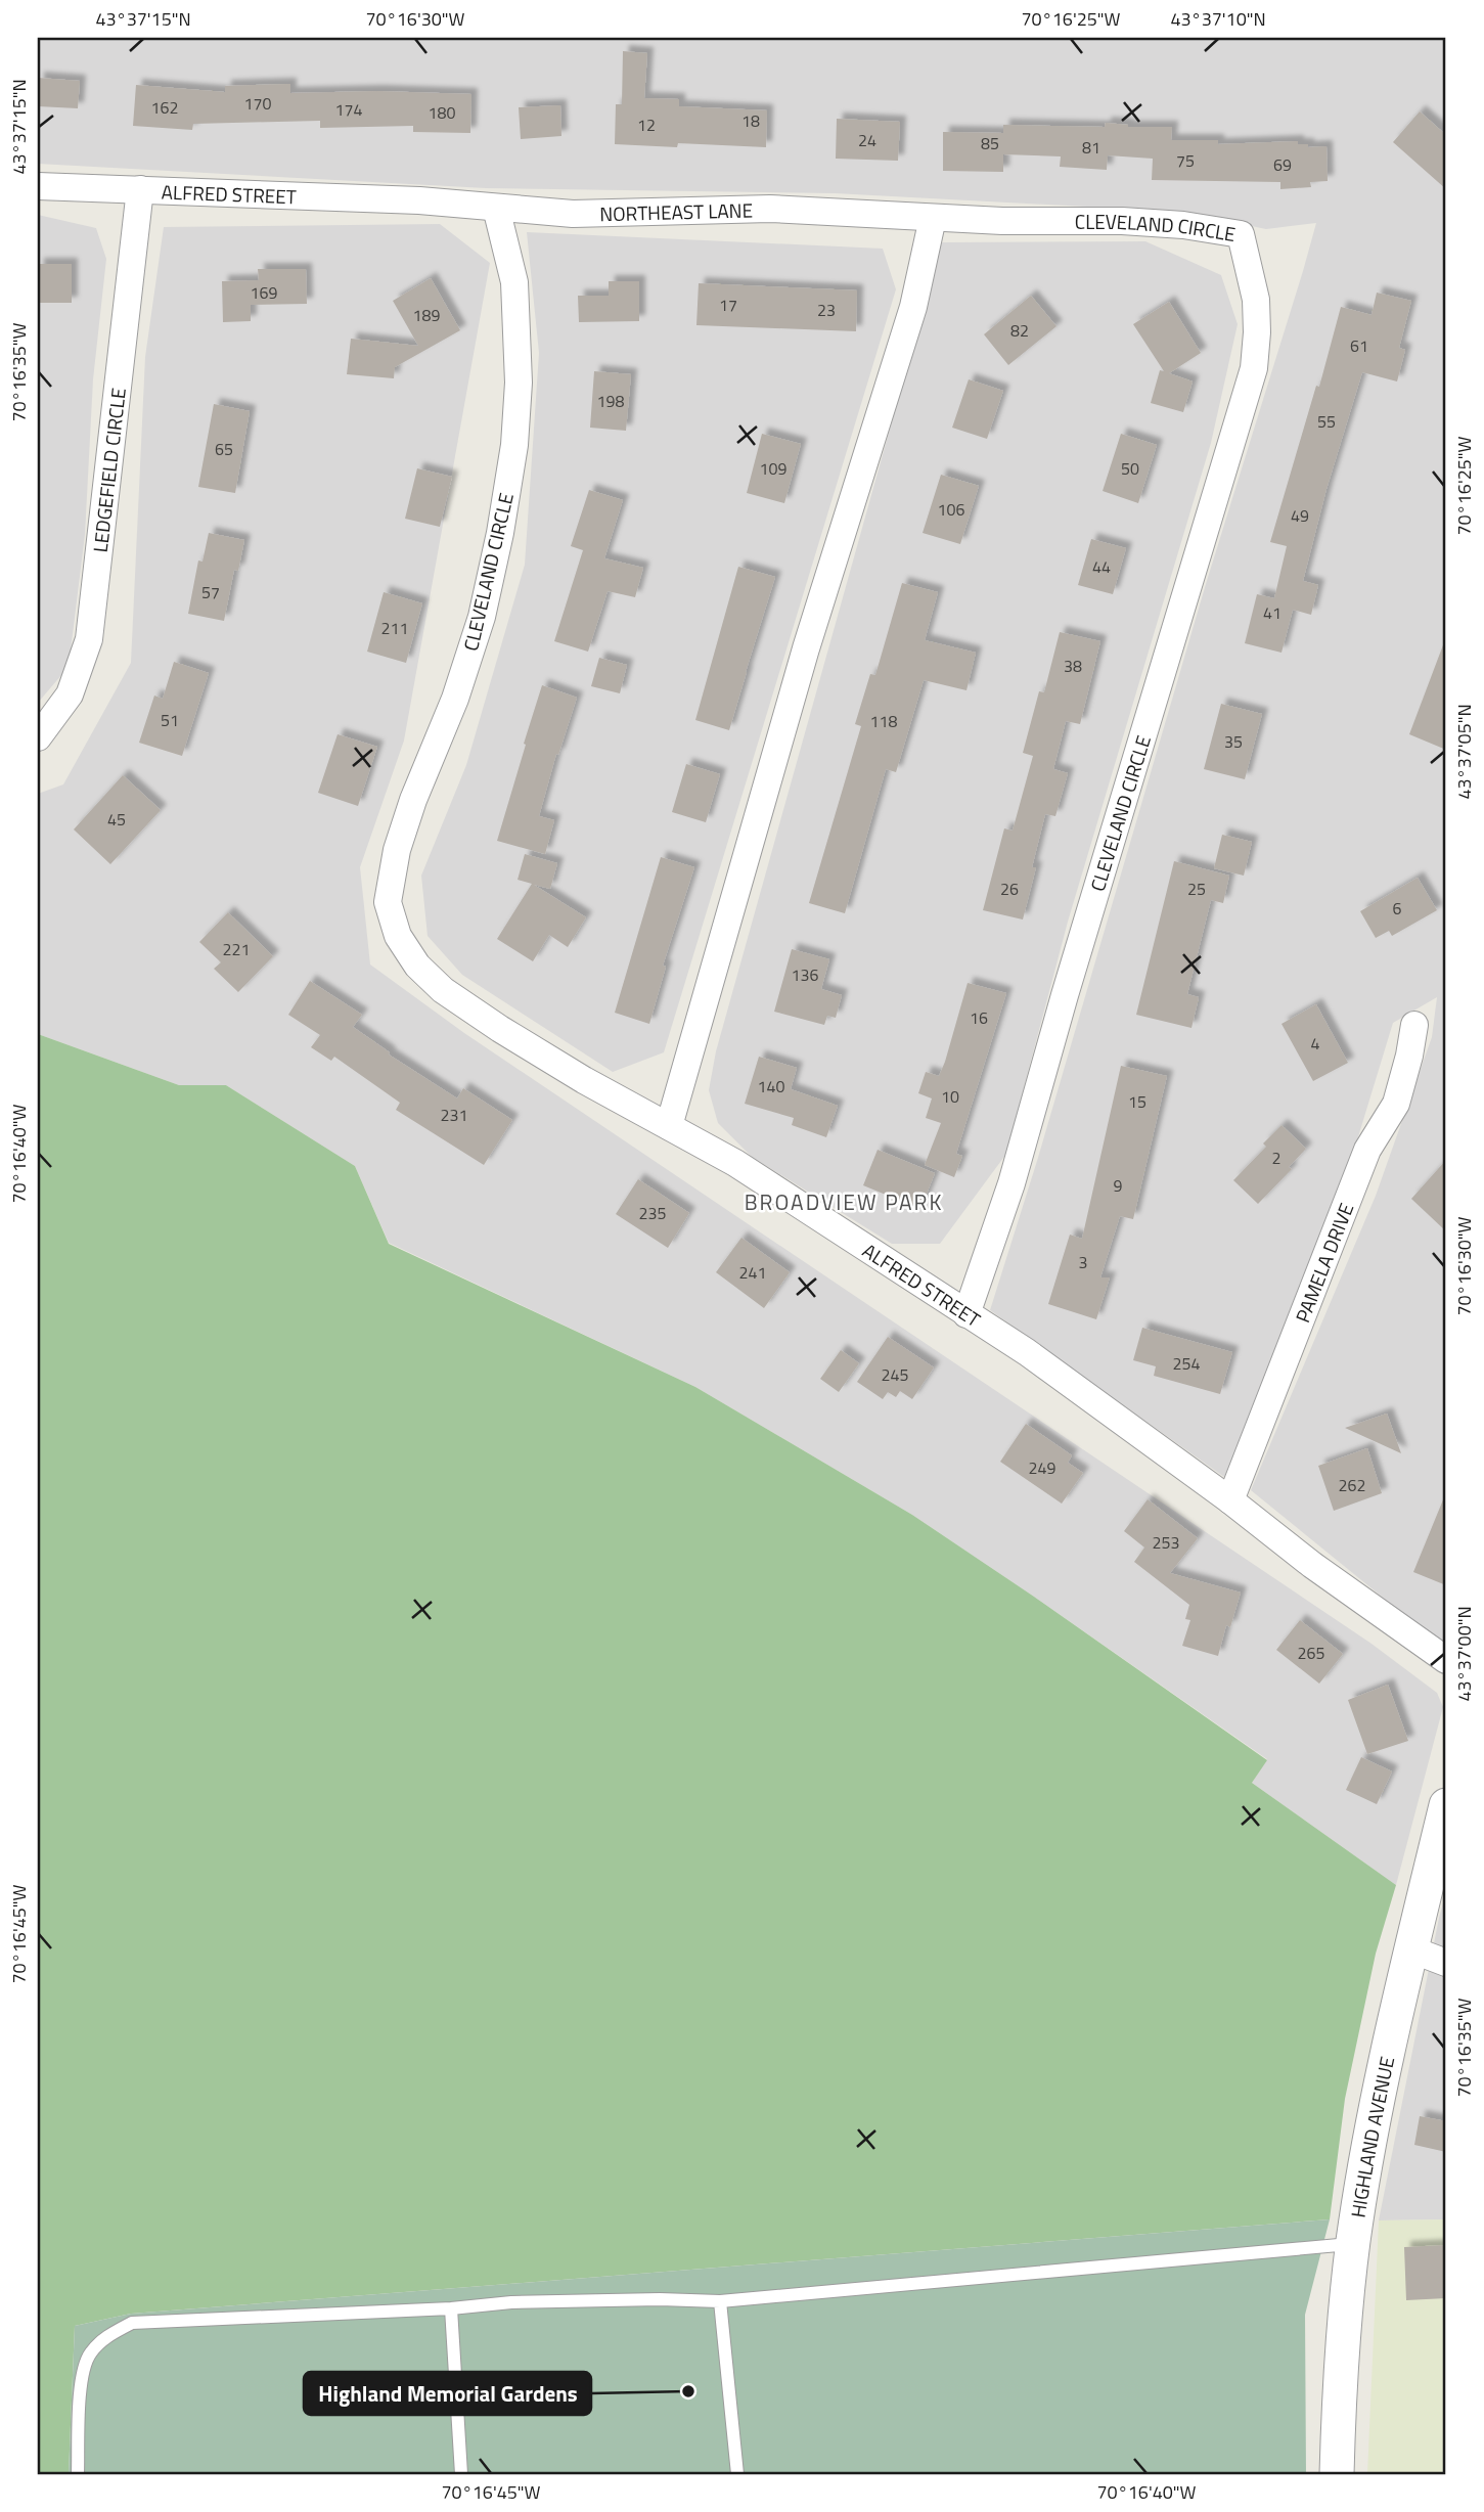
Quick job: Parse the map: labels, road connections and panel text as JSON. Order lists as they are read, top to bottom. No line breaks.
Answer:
{"streets":{"street":["ALFRED STREET","NORTHEAST LANE","CLEVELAND CIRCLE","LEDGEFIELD CIRCLE","PAMELA DRIVE","HIGHLAND AVENUE"]},"crossings":[["ALFRED STREET","NORTHEAST LANE"],["ALFRED STREET","CLEVELAND CIRCLE"],["ALFRED STREET","LEDGEFIELD CIRCLE"],["ALFRED STREET","PAMELA DRIVE"],["NORTHEAST LANE","CLEVELAND CIRCLE"]],"districts":["BROADVIEW PARK"],"places":["Highland Memorial Gardens"],"house_numbers":["170","162","174","180","18","12","24","85","81","75","69","169","17","23","189","82","61","198","55","65","109","50","106","49","44","57","41","211","38","51","118","35","45","26","25","6","221","136","16","4","140","10","15","231","2","9","235","3","241","254","245","249","262","253","265"],"coordinates":["43°37'15\"N","70°16'30\"W","70°16'25\"W","43°37'10\"N","70°16'35\"W","43°37'05\"N","70°16'40\"W","43°37'00\"N","70°16'45\"W"]}
